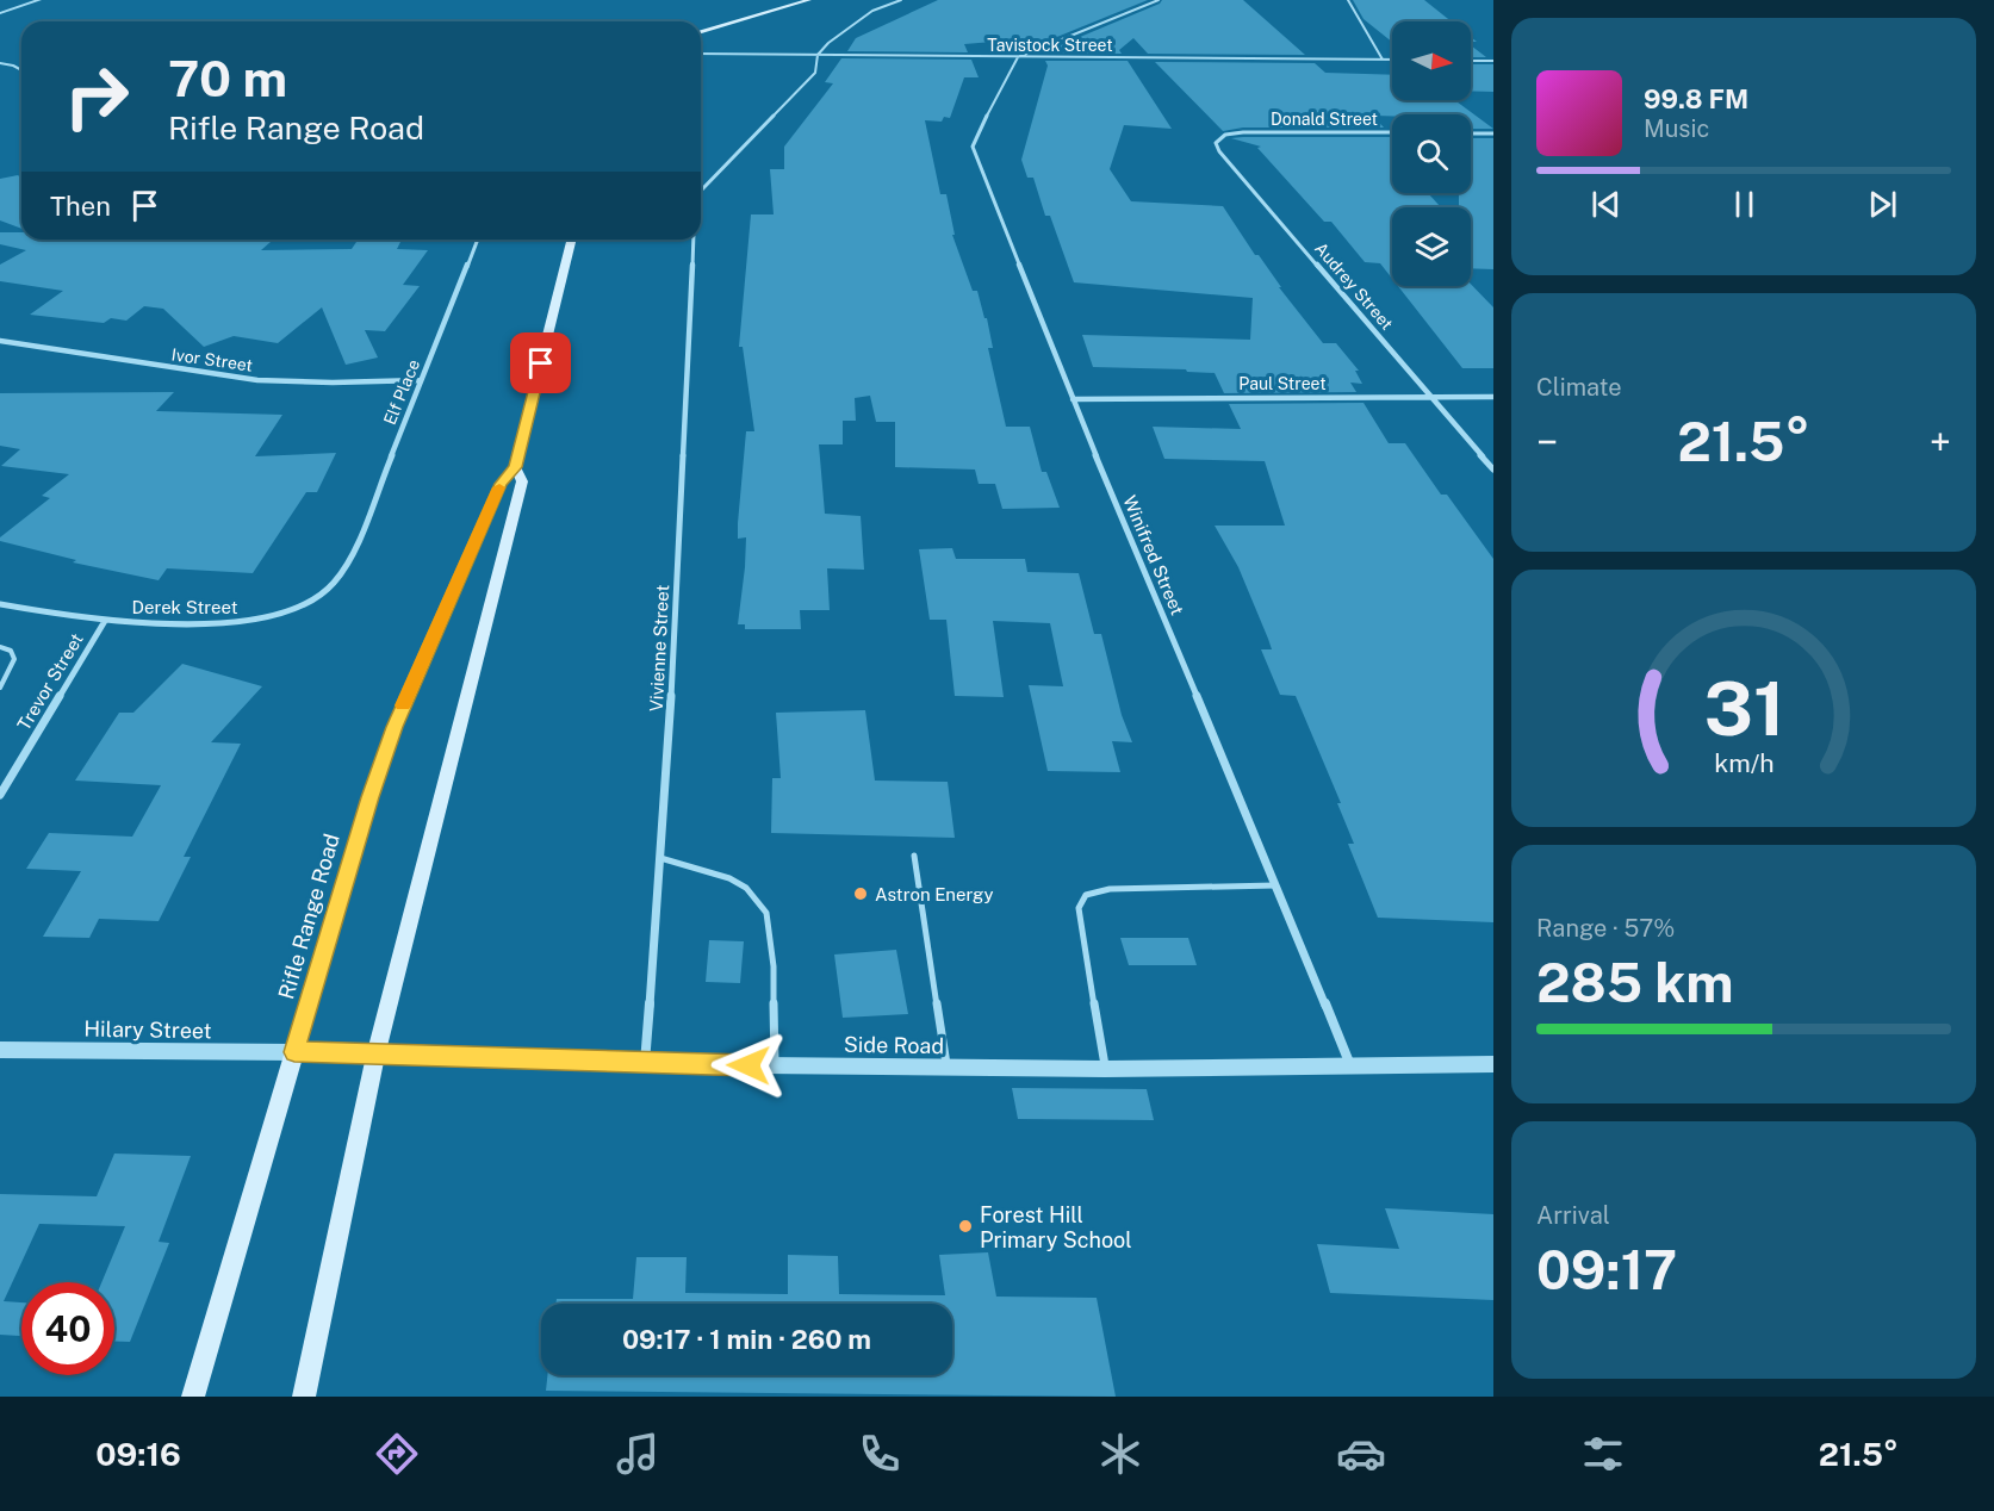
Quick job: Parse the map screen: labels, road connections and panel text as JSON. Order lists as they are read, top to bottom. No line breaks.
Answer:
{"streets":{"main road":["Rifle Range Road"],"street":["Tavistock Street","Donald Street","Audrey Street","Ivor Street","Paul Street","Elf Place","Winifred Street","Derek Street","Vivienne Street","Trevor Street","Hilary Street","Side Road"]},"crossings":[["Tavistock Street","Winifred Street"],["Tavistock Street","Vivienne Street"],["Donald Street","Audrey Street"],["Audrey Street","Paul Street"],["Ivor Street","Elf Place"],["Paul Street","Winifred Street"],["Elf Place","Derek Street"],["Winifred Street","Side Road"],["Derek Street","Trevor Street"],["Vivienne Street","Side Road"],["Rifle Range Road","Hilary Street"],["Rifle Range Road","Side Road"],["Hilary Street","Side Road"]],"places":["Astron Energy","Forest Hill Primary School"],"north":"right","page":{"turn":["70 m","Rifle Range Road"],"song":["99.8 FM","Music"],"then":"Then","tile":["Climate",["Range · 57%","285 km"],["Arrival","09:17"]],"heat":["−","21.5°","+"],"limit":"40","trip":"09:17 · 1 min · 260 m","tabs":["09:16","21.5°"],"gauge":["31","km/h"]}}
